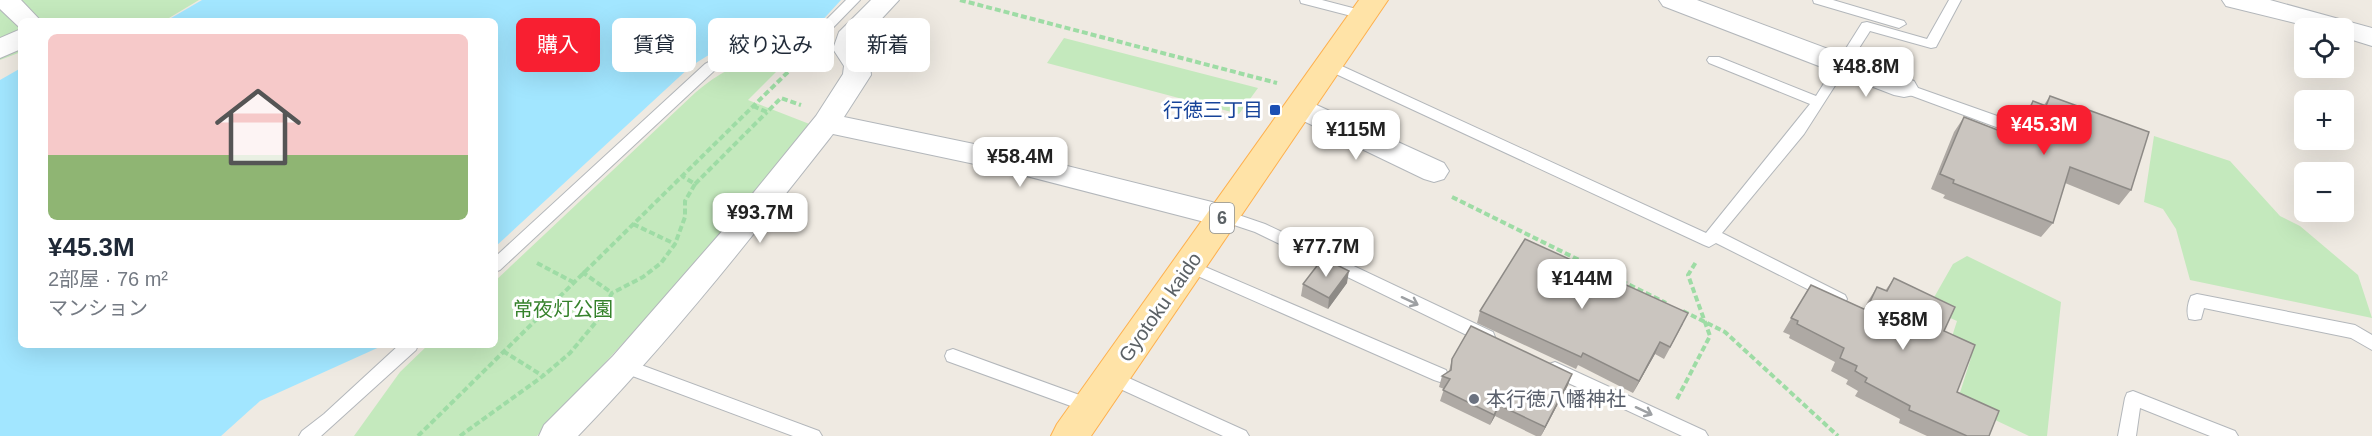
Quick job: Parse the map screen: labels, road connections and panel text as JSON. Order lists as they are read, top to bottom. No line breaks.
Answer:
{"streets":{"main road":["6","Gyotoku kaido"]},"parks":["常夜灯公園"],"places":{"transit":["行徳三丁目"],"other":["本行徳八幡神社"]},"page":{"map_buttons":["+","−"],"chip":["購入","賃貸","絞り込み","新着"],"list":[{"name":"¥45.3M","note":"2部屋 · 76 m² · マンション"}],"price":["¥48.8M","¥45.3M","¥115M","¥58.4M","¥93.7M","¥77.7M","¥144M","¥58M"]}}
